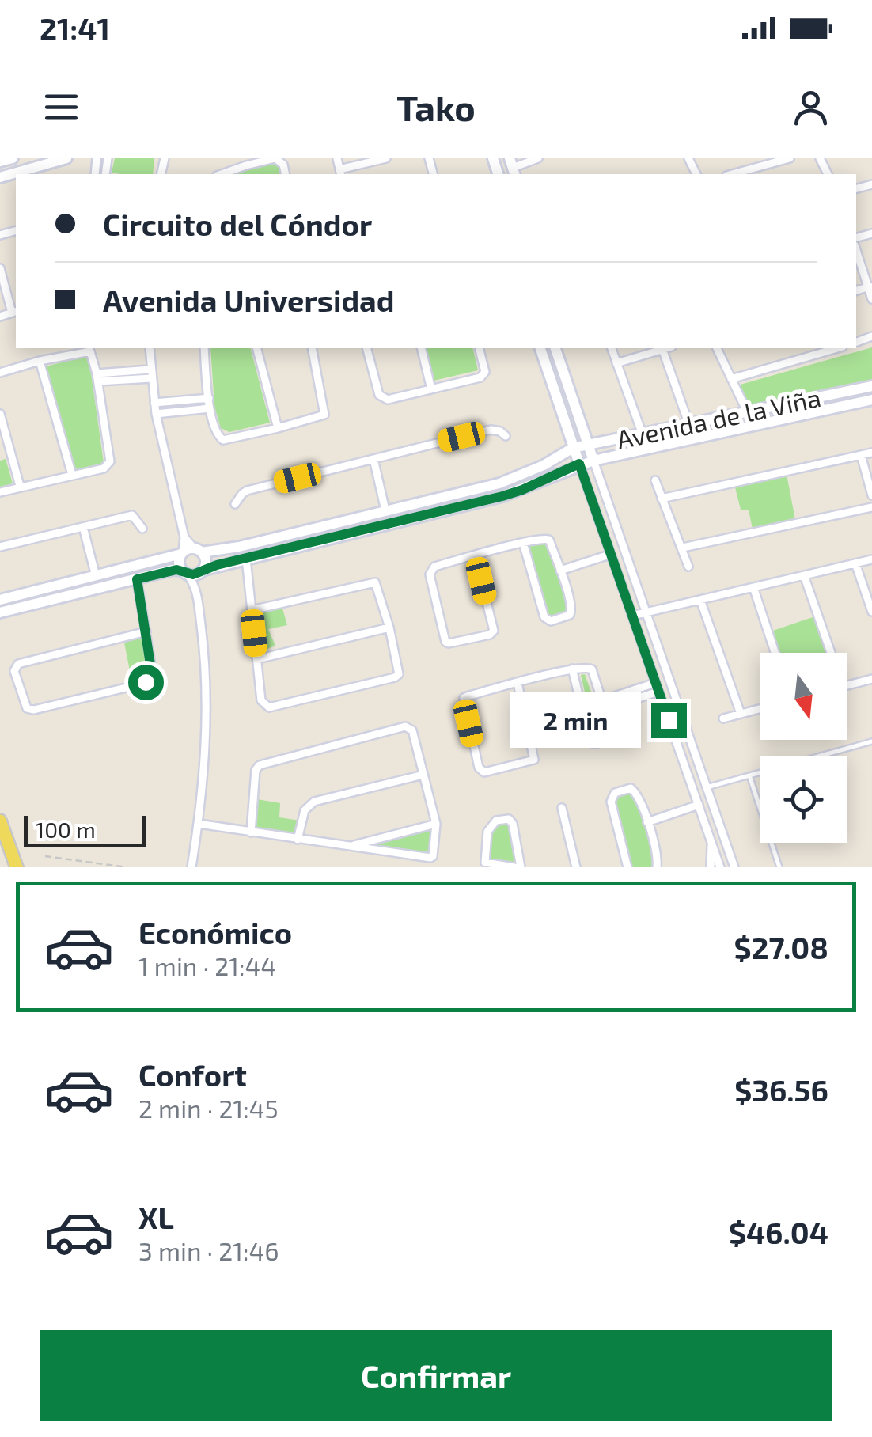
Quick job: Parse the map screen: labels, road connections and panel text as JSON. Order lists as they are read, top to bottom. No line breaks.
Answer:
{"streets":{"street":["Avenida de la Viña"]},"scale_bar":"100 m","north":"bottom","page":{"status":"21:41","header":"Tako","banner":["Circuito del Cóndor","Avenida Universidad"],"bubble":"2 min","scale":"100 m","list":[{"name":"Económico","note":"1 min · 21:44","value":"$27.08"},{"name":"Confort","note":"2 min · 21:45","value":"$36.56"},{"name":"XL","note":"3 min · 21:46","value":"$46.04"}],"buttons":"Confirmar"}}
